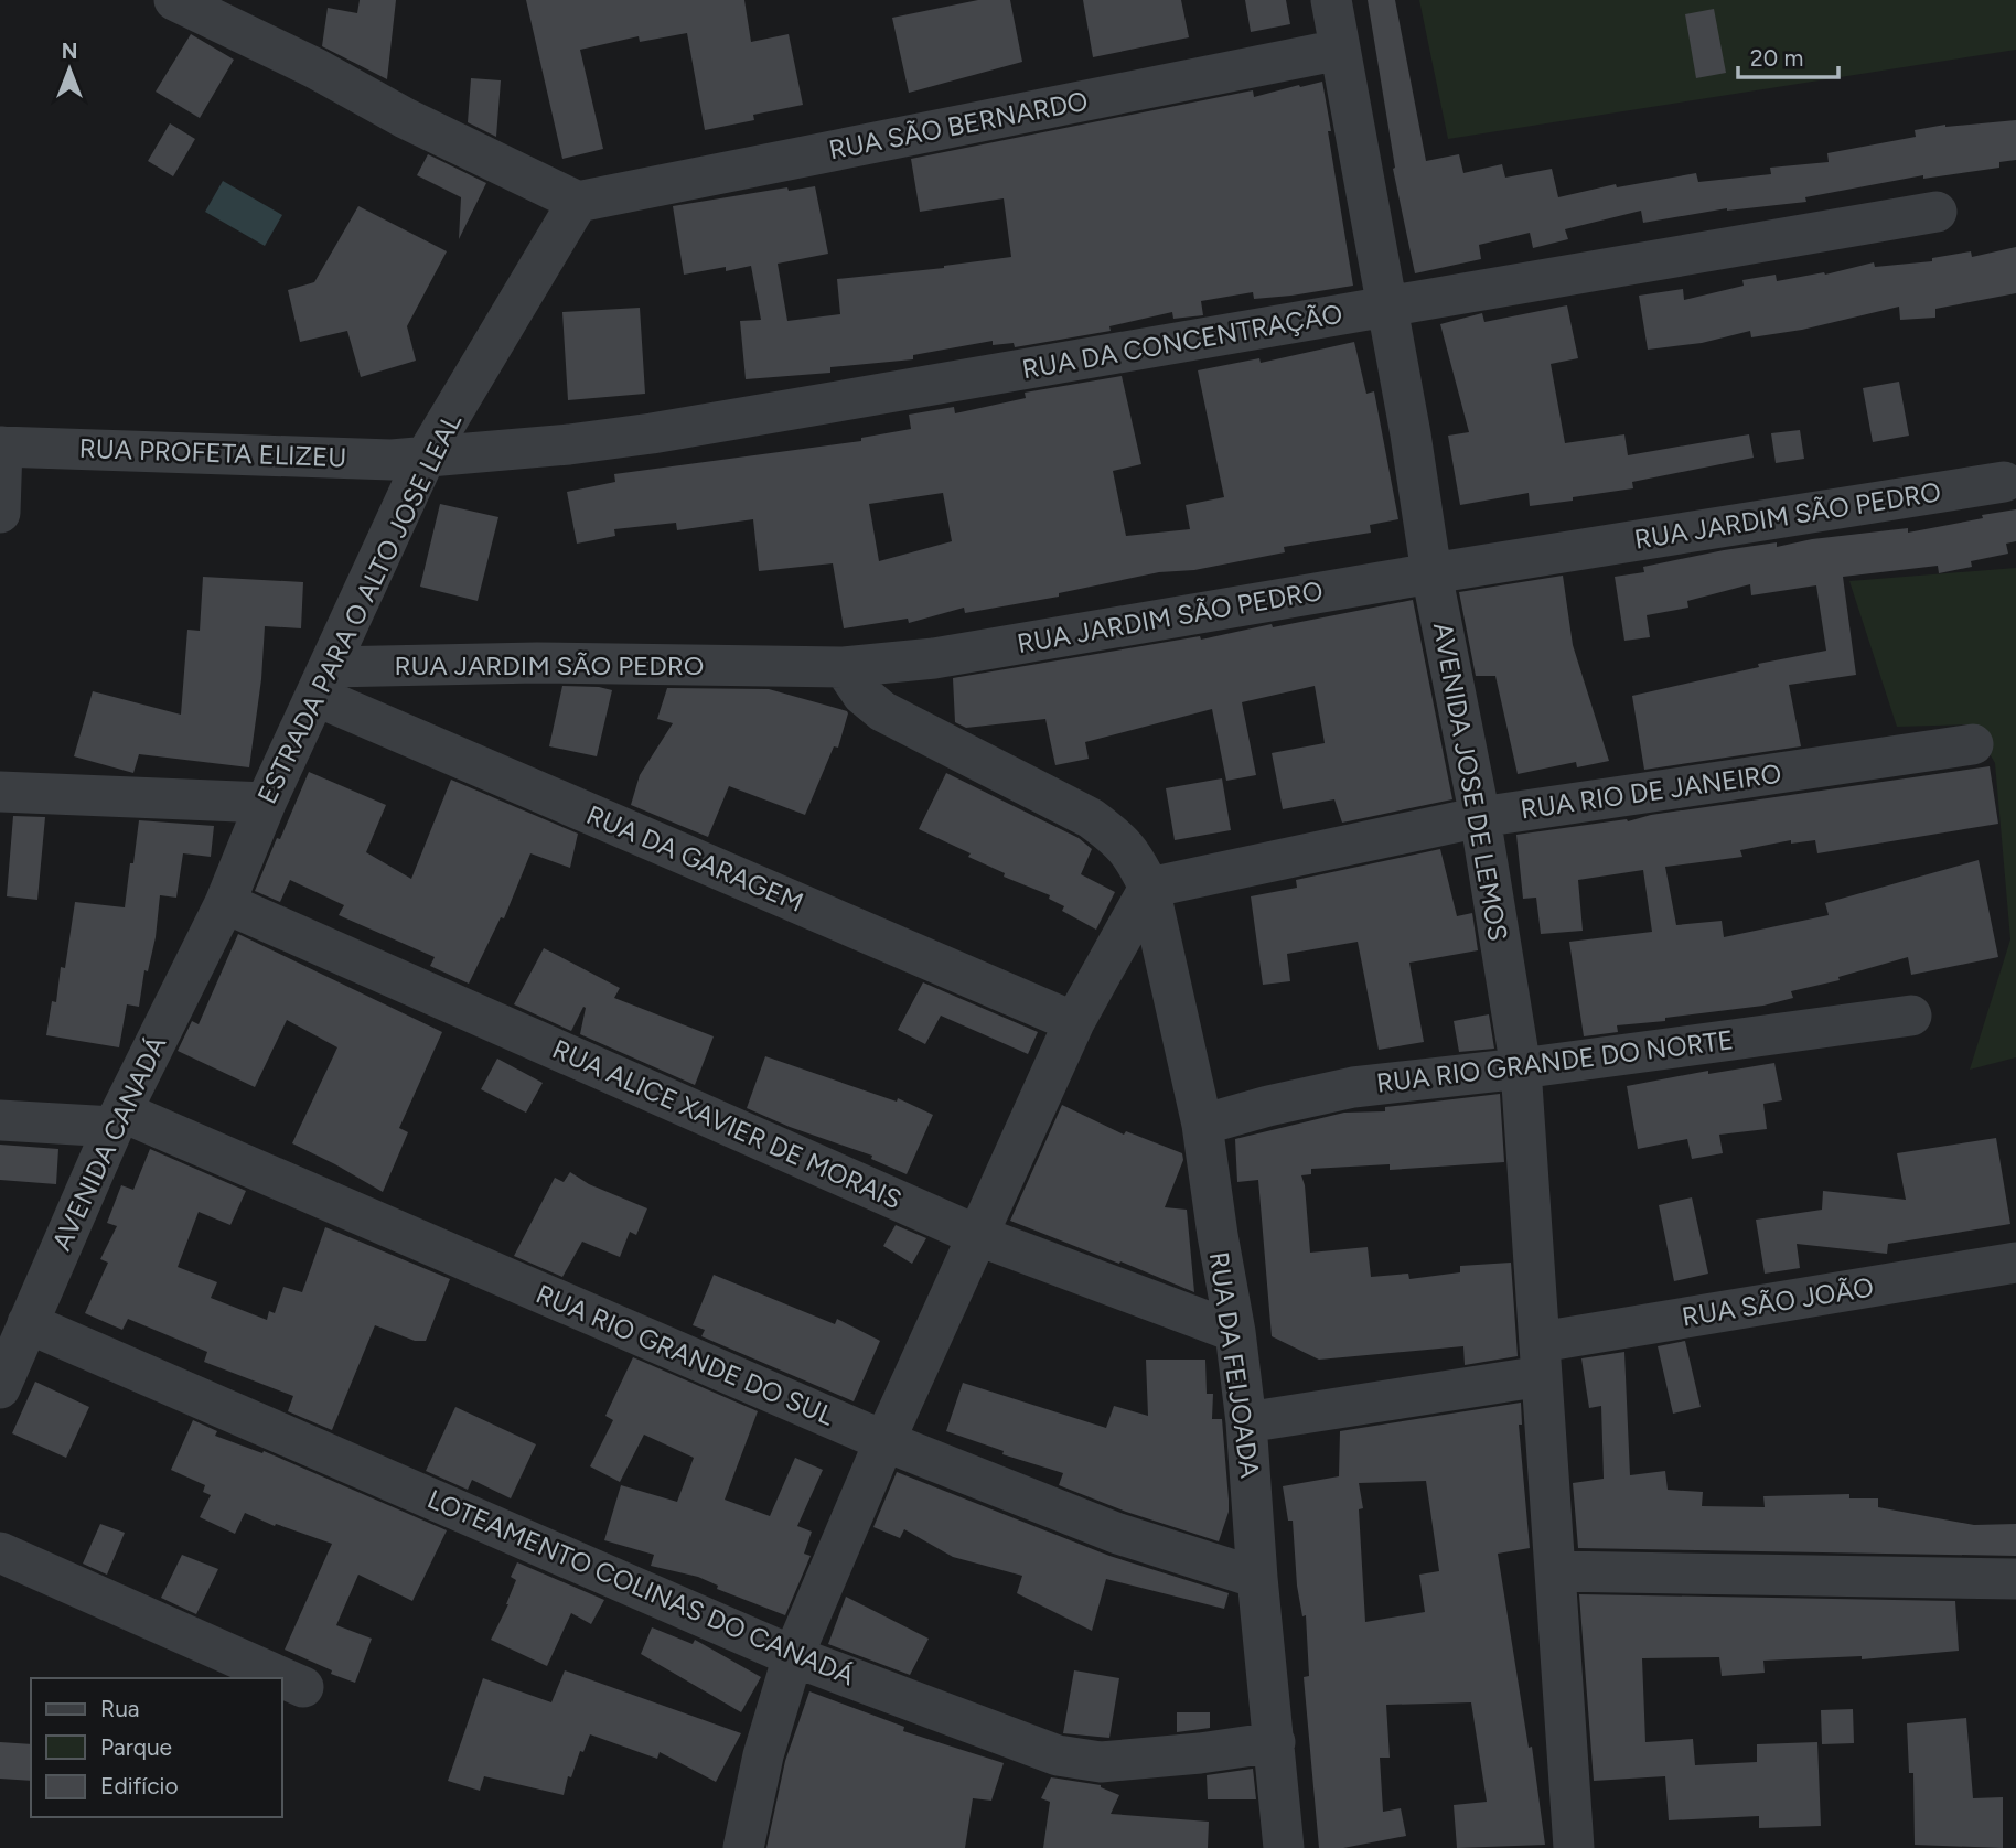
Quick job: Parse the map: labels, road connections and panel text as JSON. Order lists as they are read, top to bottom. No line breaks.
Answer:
{"streets":{"street":["RUA SÃO BERNARDO","RUA DA CONCENTRAÇÃO","RUA PROFETA ELIZEU","RUA JARDIM SÃO PEDRO","ESTRADA PARA O ALTO JOSE LEAL","AVENIDA JOSE DE LEMOS","RUA RIO DE JANEIRO","RUA DA GARAGEM","RUA RIO GRANDE DO NORTE","RUA ALICE XAVIER DE MORAIS","AVENIDA CANADÁ","RUA SÃO JOÃO","RUA RIO GRANDE DO SUL","RUA DA FEIJOADA","LOTEAMENTO COLINAS DO CANADÁ"]},"crossings":[["RUA SÃO BERNARDO","ESTRADA PARA O ALTO JOSE LEAL"],["RUA SÃO BERNARDO","AVENIDA JOSE DE LEMOS"],["RUA DA CONCENTRAÇÃO","RUA PROFETA ELIZEU"],["RUA DA CONCENTRAÇÃO","ESTRADA PARA O ALTO JOSE LEAL"],["RUA DA CONCENTRAÇÃO","AVENIDA JOSE DE LEMOS"],["RUA PROFETA ELIZEU","ESTRADA PARA O ALTO JOSE LEAL"],["RUA JARDIM SÃO PEDRO","ESTRADA PARA O ALTO JOSE LEAL"],["RUA JARDIM SÃO PEDRO","AVENIDA JOSE DE LEMOS"],["RUA JARDIM SÃO PEDRO","RUA DA GARAGEM"],["RUA JARDIM SÃO PEDRO","RUA DA FEIJOADA"],["ESTRADA PARA O ALTO JOSE LEAL","RUA DA GARAGEM"],["ESTRADA PARA O ALTO JOSE LEAL","RUA ALICE XAVIER DE MORAIS"],["ESTRADA PARA O ALTO JOSE LEAL","AVENIDA CANADÁ"],["AVENIDA JOSE DE LEMOS","RUA RIO DE JANEIRO"],["AVENIDA JOSE DE LEMOS","RUA RIO GRANDE DO NORTE"],["AVENIDA JOSE DE LEMOS","RUA SÃO JOÃO"],["RUA RIO DE JANEIRO","RUA DA FEIJOADA"],["RUA RIO GRANDE DO NORTE","RUA DA FEIJOADA"],["RUA ALICE XAVIER DE MORAIS","AVENIDA CANADÁ"],["RUA ALICE XAVIER DE MORAIS","RUA DA FEIJOADA"],["AVENIDA CANADÁ","RUA RIO GRANDE DO SUL"],["AVENIDA CANADÁ","LOTEAMENTO COLINAS DO CANADÁ"],["RUA SÃO JOÃO","RUA DA FEIJOADA"],["RUA RIO GRANDE DO SUL","RUA DA FEIJOADA"],["RUA DA FEIJOADA","LOTEAMENTO COLINAS DO CANADÁ"]],"legend":["Rua","Parque","Edifício"],"scale_bar":"20 m","north":"top"}
